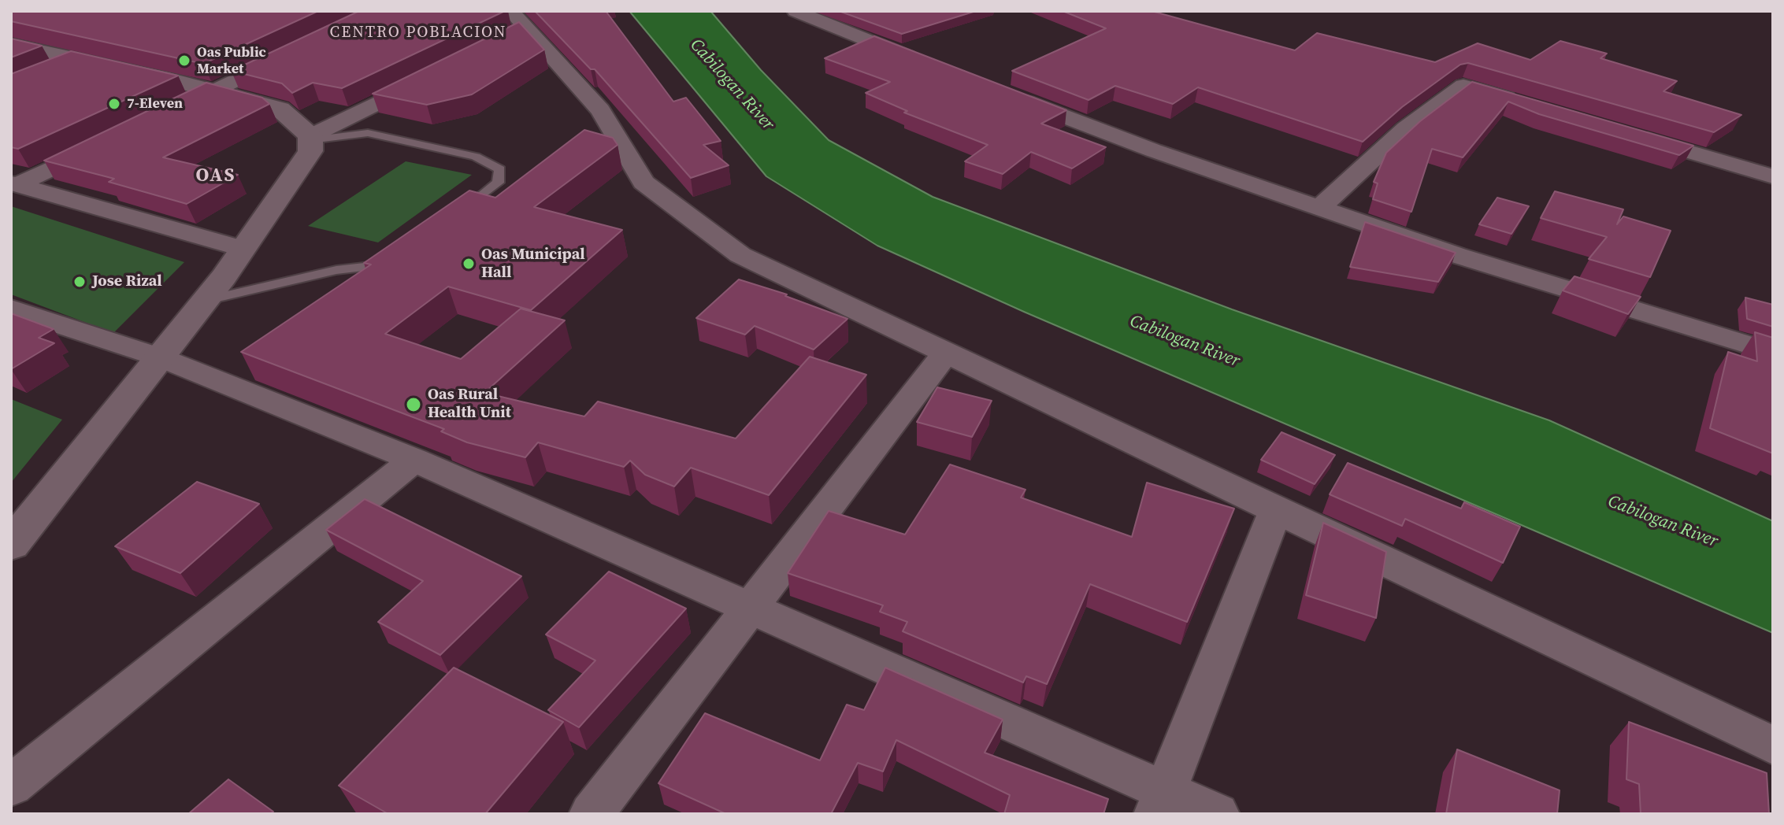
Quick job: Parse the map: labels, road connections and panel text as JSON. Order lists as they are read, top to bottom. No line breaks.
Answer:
{"districts":["CENTRO POBLACION","OAS"],"water":["Cabilogan River"],"places":["Oas Public Market","7-Eleven","Oas Municipal Hall","Jose Rizal","Oas Rural Health Unit"]}
